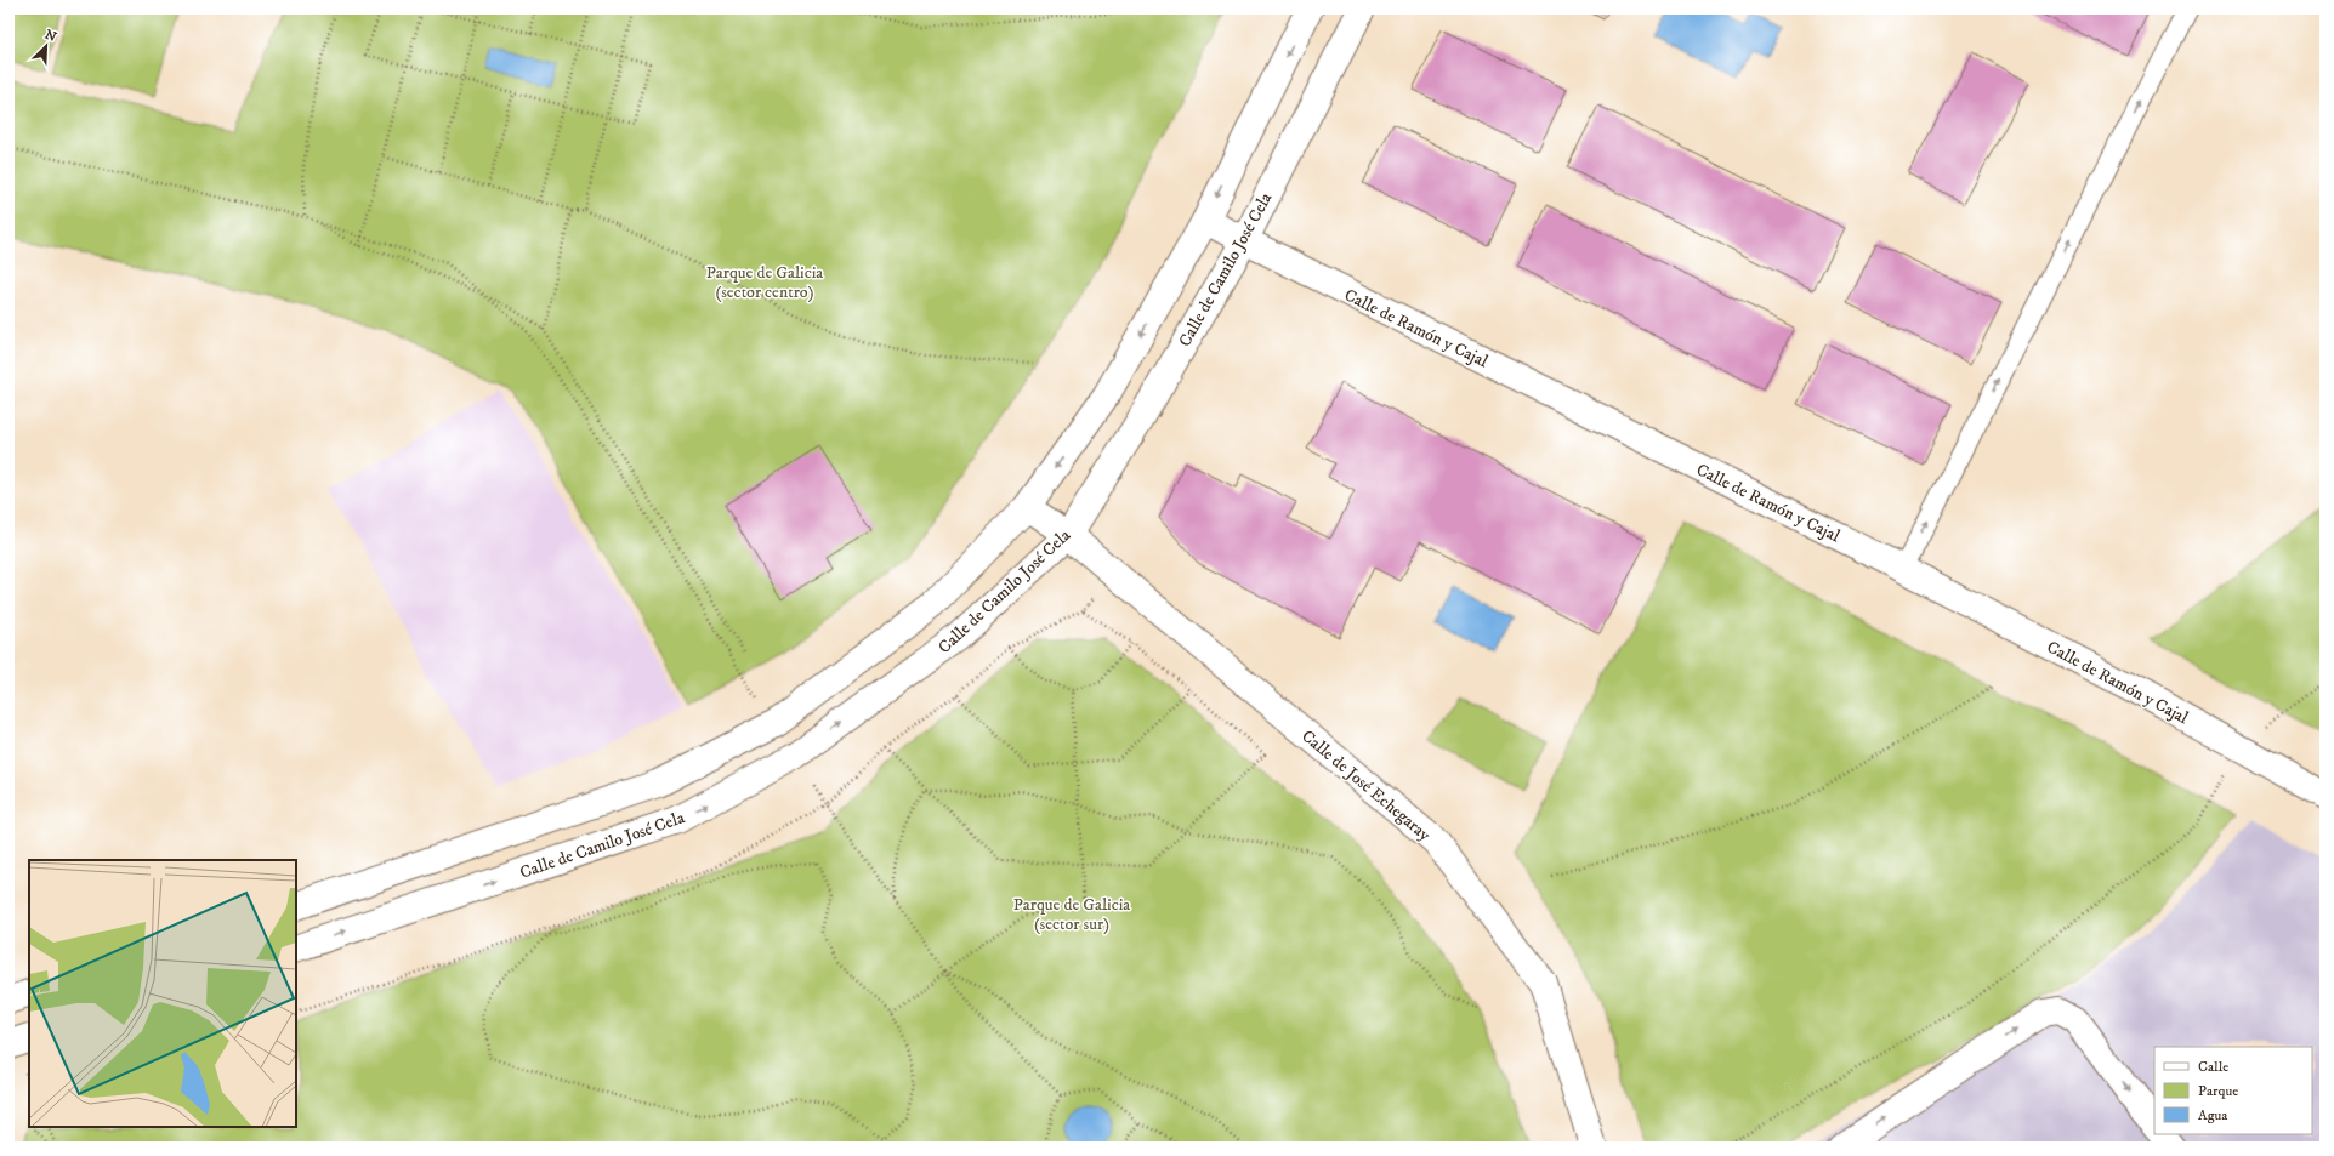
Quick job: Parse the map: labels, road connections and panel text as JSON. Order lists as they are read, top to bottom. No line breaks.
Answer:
{"streets":{"street":["Calle de Camilo José Cela","Calle de Ramón y Cajal","Calle de José Echegaray"]},"crossings":[["Calle de Camilo José Cela","Calle de Ramón y Cajal"],["Calle de Camilo José Cela","Calle de José Echegaray"]],"parks":["Parque de Galicia (sector centro)","Parque de Galicia (sector sur)"],"legend":["Calle","Parque","Agua"],"north":"top right"}
